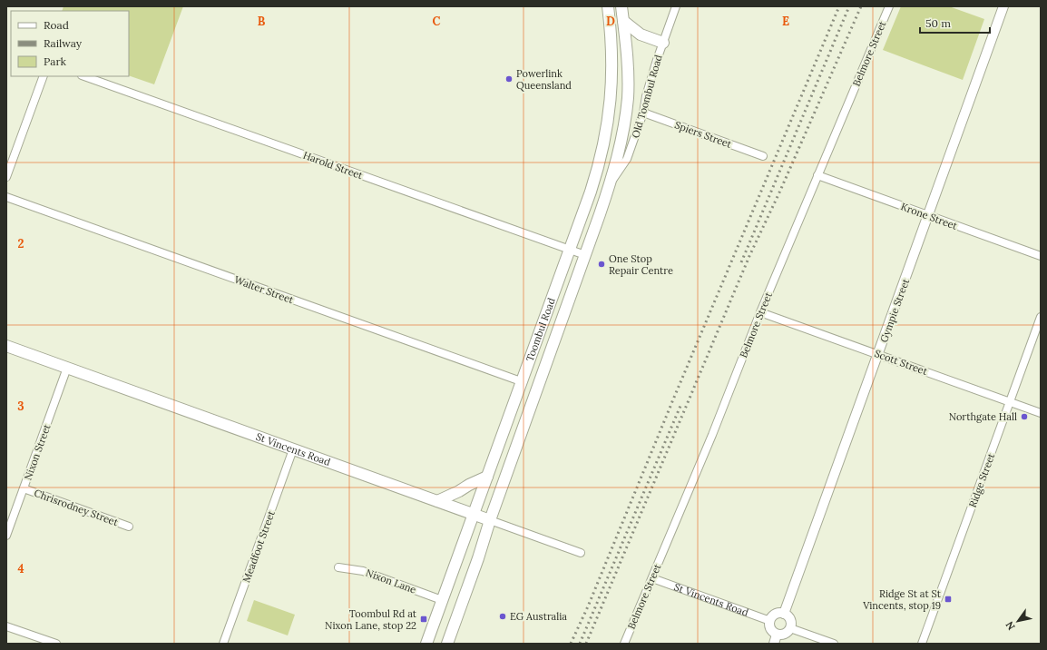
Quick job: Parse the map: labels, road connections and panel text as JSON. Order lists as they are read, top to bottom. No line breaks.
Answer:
{"streets":{"main road":["Toombul Road","St Vincents Road"],"street":["Belmore Street","Old Toombul Road","Spiers Street","Harold Street","Krone Street","Walter Street","Gympie Street","Scott Street","Nixon Street","Ridge Street","Chrisrodney Street","Meadfoot Street","Nixon Lane"]},"crossings":[["Belmore Street","Krone Street"],["Belmore Street","Scott Street"],["Belmore Street","St Vincents Road"],["Old Toombul Road","Spiers Street"],["Old Toombul Road","Toombul Road"],["Harold Street","Toombul Road"],["Krone Street","Gympie Street"],["Walter Street","Toombul Road"],["Gympie Street","Scott Street"],["Gympie Street","St Vincents Road"],["Toombul Road","St Vincents Road"],["Toombul Road","Nixon Lane"],["Scott Street","Ridge Street"],["St Vincents Road","Nixon Street"],["St Vincents Road","Meadfoot Street"],["Nixon Street","Chrisrodney Street"]],"places":{"other":["Powerlink Queensland","One Stop Repair Centre","Northgate Hall","EG Australia"],"transit":["Ridge St at St Vincents, stop 19","Toombul Rd at Nixon Lane, stop 22"]},"legend":["Road","Railway","Park"],"scale_bar":"50 m","north":"bottom left","grid":{"columns":["B","C","D","E"],"rows":["2","3","4"]}}
